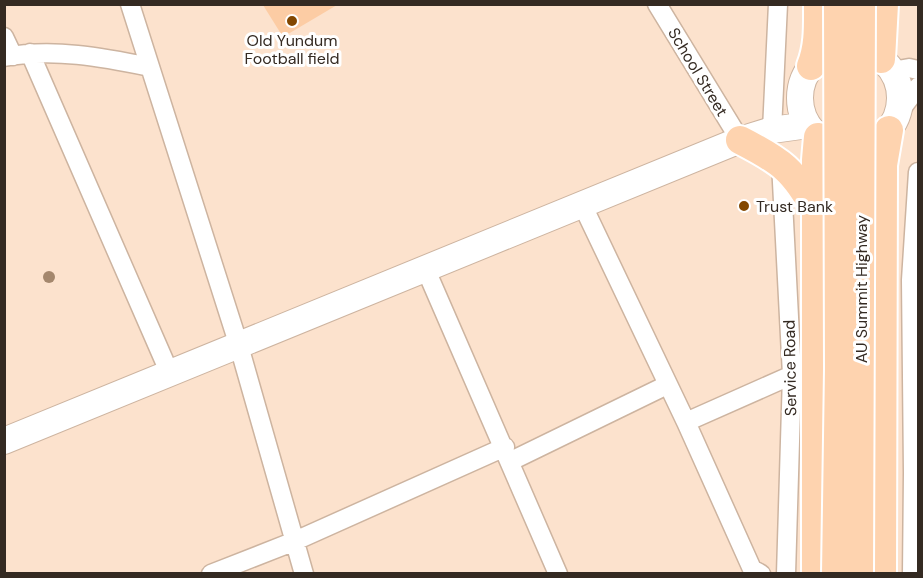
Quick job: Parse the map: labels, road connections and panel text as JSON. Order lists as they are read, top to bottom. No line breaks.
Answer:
{"streets":{"main road":["AU Summit Highway"],"street":["School Street","Service Road"]},"places":["Old Yundum Football field","Trust Bank"]}
